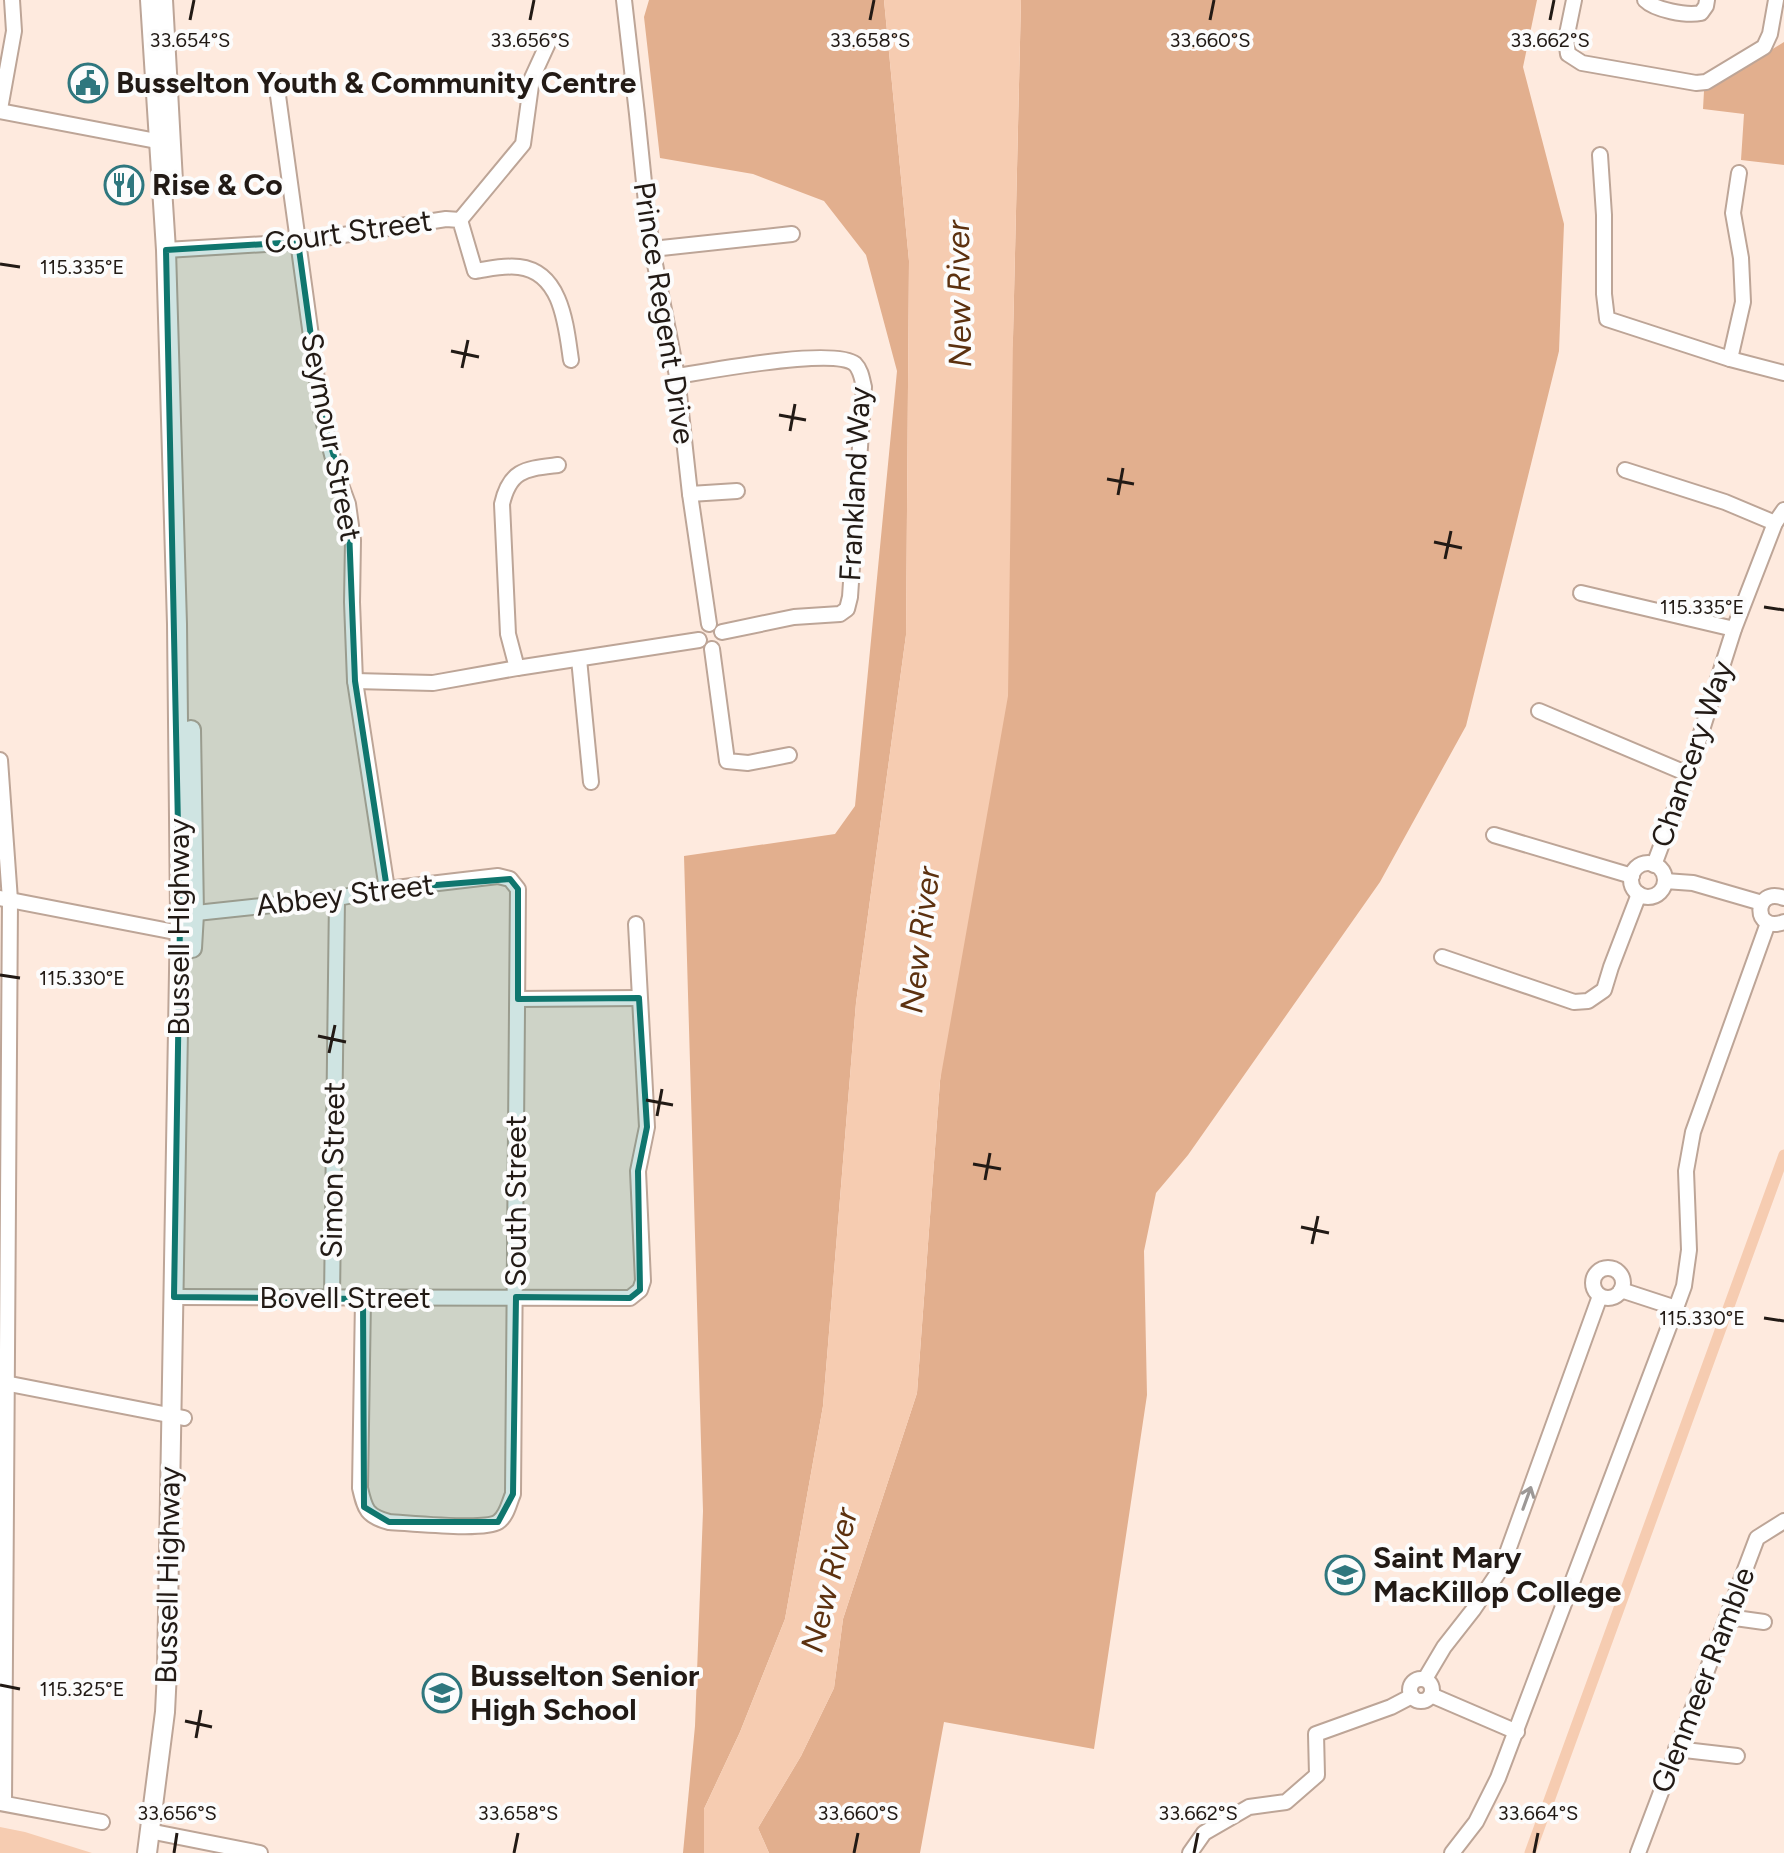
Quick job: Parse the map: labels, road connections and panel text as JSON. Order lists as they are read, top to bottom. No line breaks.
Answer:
{"streets":{"main road":["Bussell Highway"],"street":["Court Street","Prince Regent Drive","Seymour Street","Frankland Way","Chancery Way","Abbey Street","Simon Street","South Street","Bovell Street","Glenmeer Ramble"]},"crossings":[["Court Street","Seymour Street"],["Court Street","Bussell Highway"],["Prince Regent Drive","Frankland Way"],["Seymour Street","Abbey Street"],["Abbey Street","Bussell Highway"],["Abbey Street","Simon Street"],["Abbey Street","South Street"],["Bussell Highway","Bovell Street"],["Simon Street","South Street"],["Simon Street","Bovell Street"],["South Street","Bovell Street"]],"water":["New River"],"places":{"public building":["Busselton Youth & Community Centre"],"restaurant":["Rise & Co"],"school or university":["Saint Mary MacKillop College","Busselton Senior High School"]},"coordinates":["33.654°S","33.656°S","33.658°S","33.660°S","33.662°S","115.335°E","115.330°E","115.325°E","33.664°S"]}
